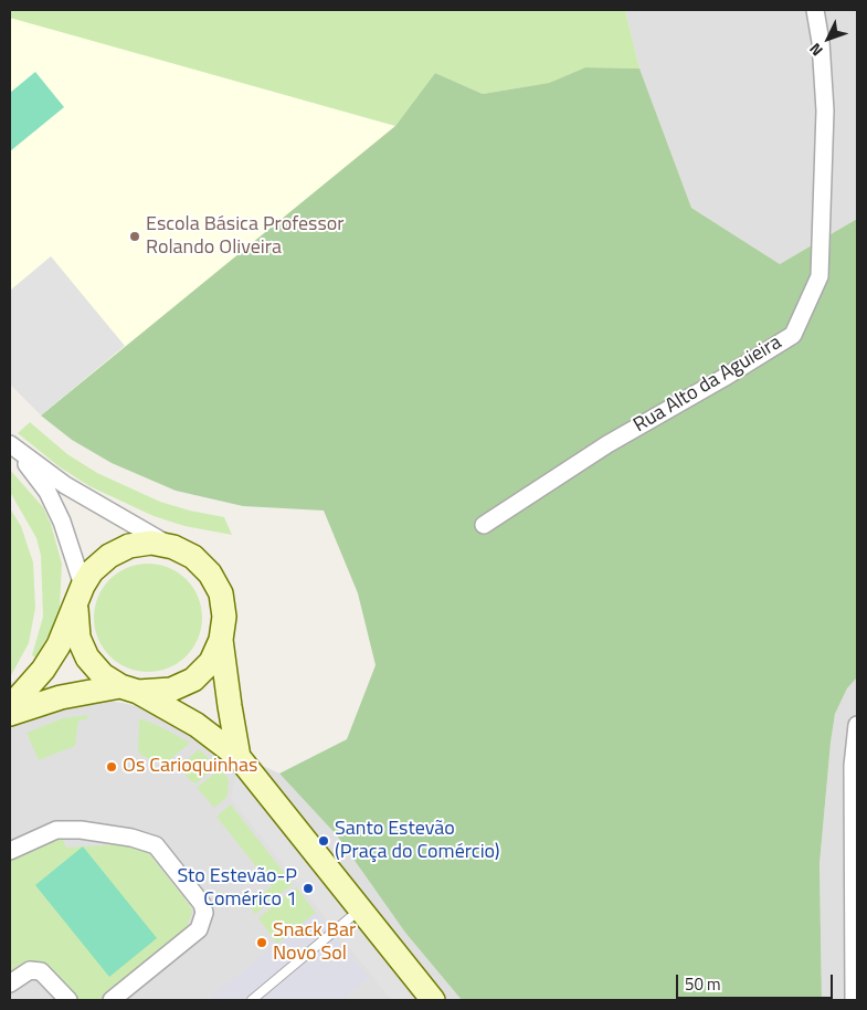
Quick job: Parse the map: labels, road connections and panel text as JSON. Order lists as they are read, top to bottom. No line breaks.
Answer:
{"streets":{"street":["Rua Alto da Aguieira"]},"places":["Escola Básica Professor Rolando Oliveira","Os Carioquinhas","Santo Estevão (Praça do Comércio)","Sto Estevão-P Comérico 1","Snack Bar Novo Sol"],"scale_bar":"50 m","north":"bottom left"}
